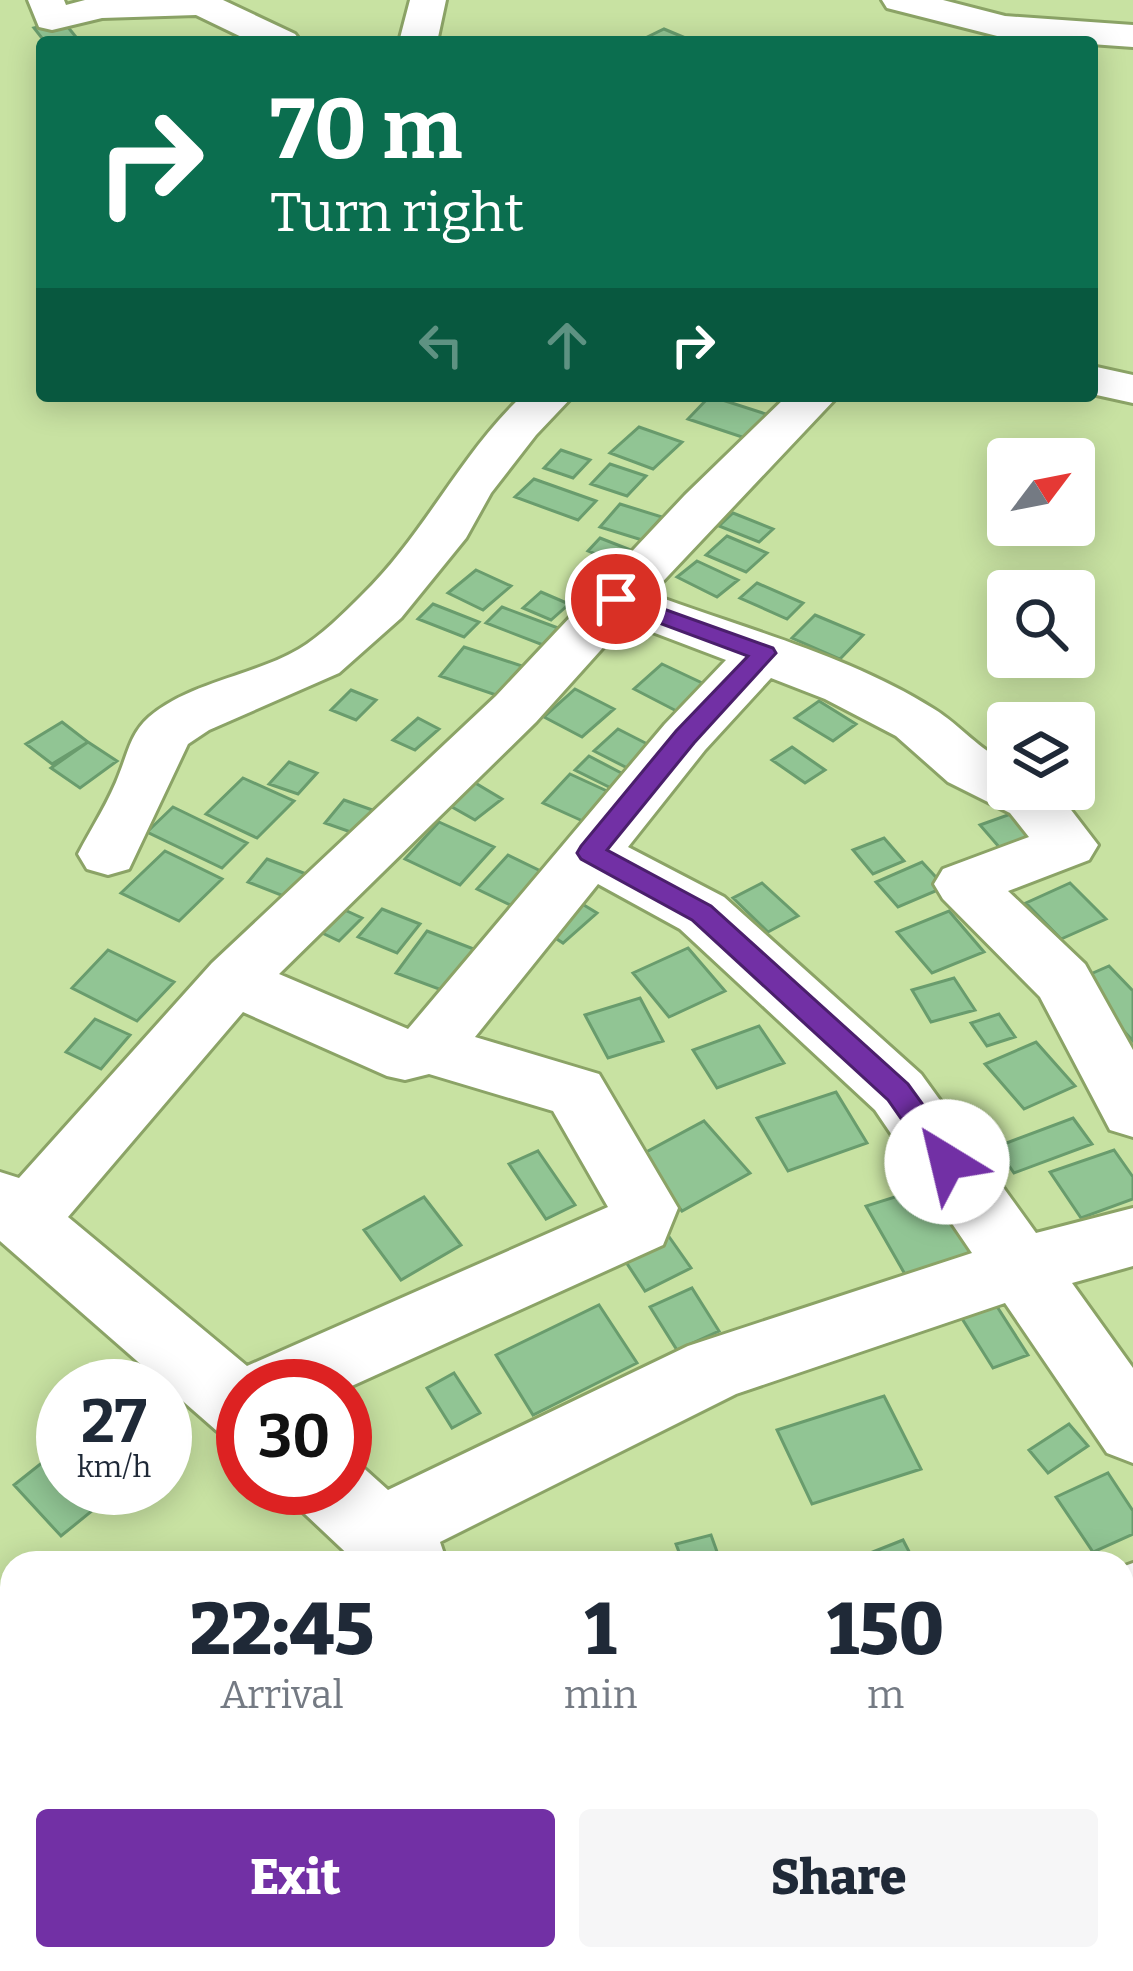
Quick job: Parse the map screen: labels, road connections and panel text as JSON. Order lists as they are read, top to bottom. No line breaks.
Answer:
{"north":"top right","page":{"turn":["70 m","Turn right"],"speed":"27 km/h","limit":"30","eta":["22:45","Arrival","1","min","150","m"],"buttons":["Exit","Share"]}}
